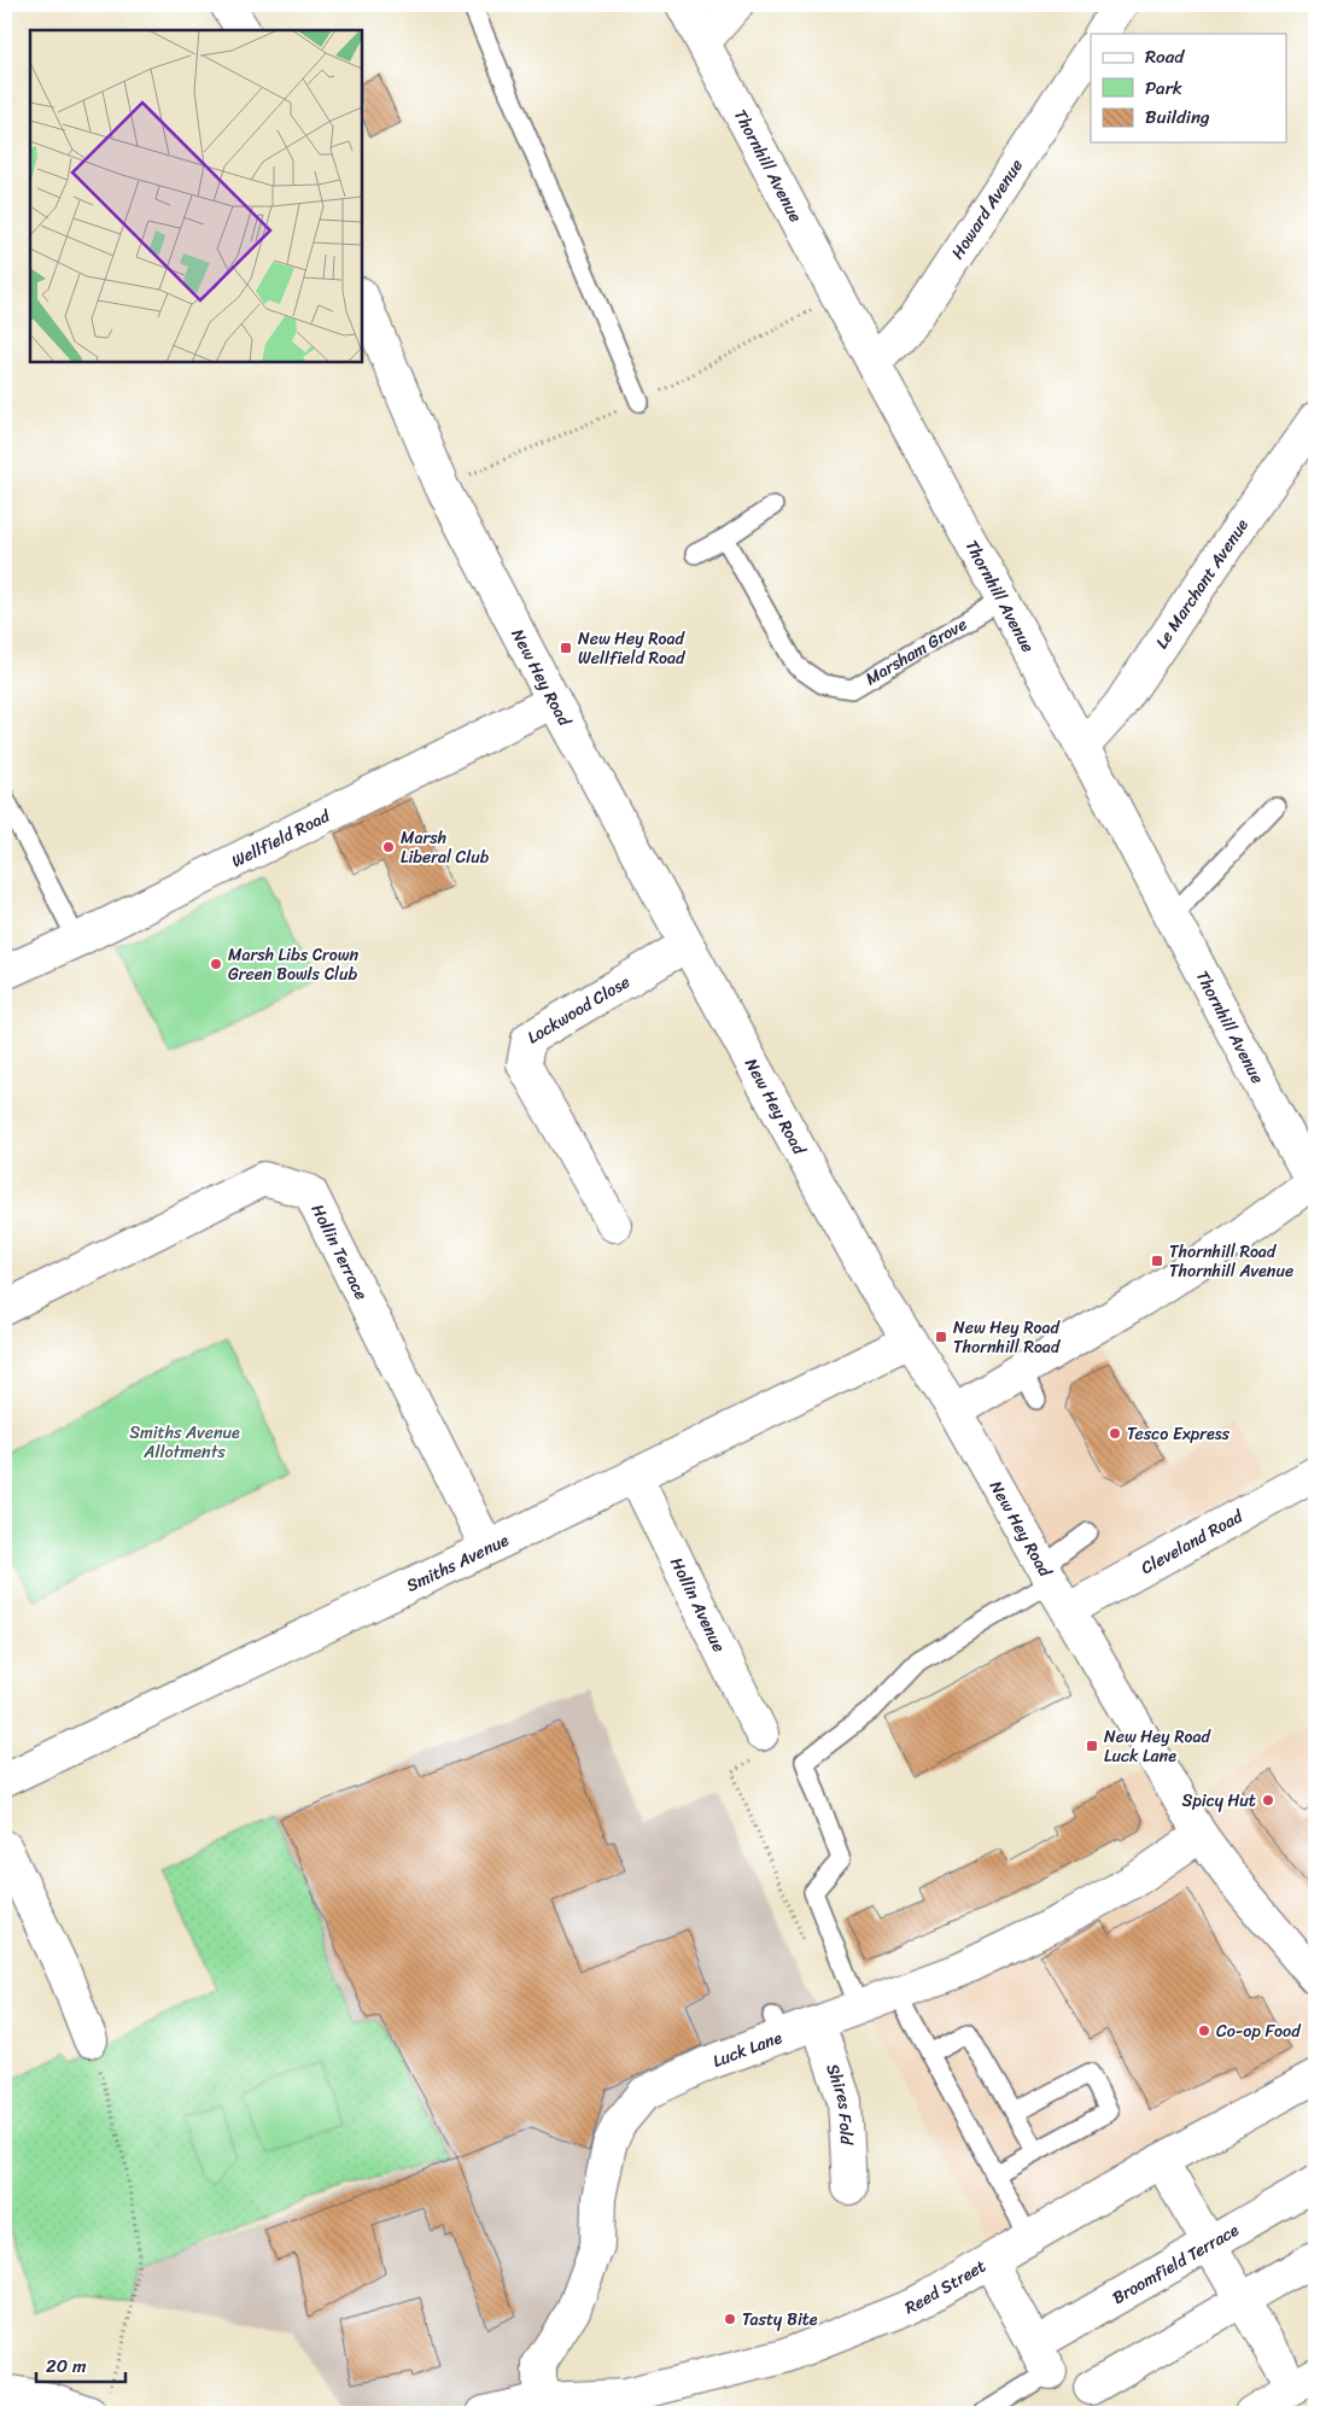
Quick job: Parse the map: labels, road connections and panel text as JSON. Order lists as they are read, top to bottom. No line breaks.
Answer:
{"streets":{"main road":["Thornhill Avenue","Howard Avenue","Le Marchant Avenue","New Hey Road","Wellfield Road","Lockwood Close","Hollin Terrace","Cleveland Road","Smiths Avenue","Hollin Avenue","Luck Lane","Shires Fold","Broomfield Terrace","Reed Street"],"lane":["Marsham Grove"]},"crossings":[["Thornhill Avenue","Howard Avenue"],["Thornhill Avenue","Le Marchant Avenue"],["Thornhill Avenue","Marsham Grove"],["New Hey Road","Wellfield Road"],["New Hey Road","Lockwood Close"],["New Hey Road","Cleveland Road"],["New Hey Road","Smiths Avenue"],["New Hey Road","Luck Lane"],["Hollin Terrace","Smiths Avenue"],["Smiths Avenue","Hollin Avenue"],["Luck Lane","Shires Fold"],["Luck Lane","Reed Street"]],"parks":["Smiths Avenue Allotments"],"places":{"transit":["New Hey Road Wellfield Road","Thornhill Road Thornhill Avenue","New Hey Road Thornhill Road","New Hey Road Luck Lane"],"other":["Marsh Liberal Club","Marsh Libs Crown Green Bowls Club","Tesco Express","Spicy Hut","Co-op Food","Tasty Bite"]},"legend":["Road","Park","Building"],"scale_bar":"20 m"}
